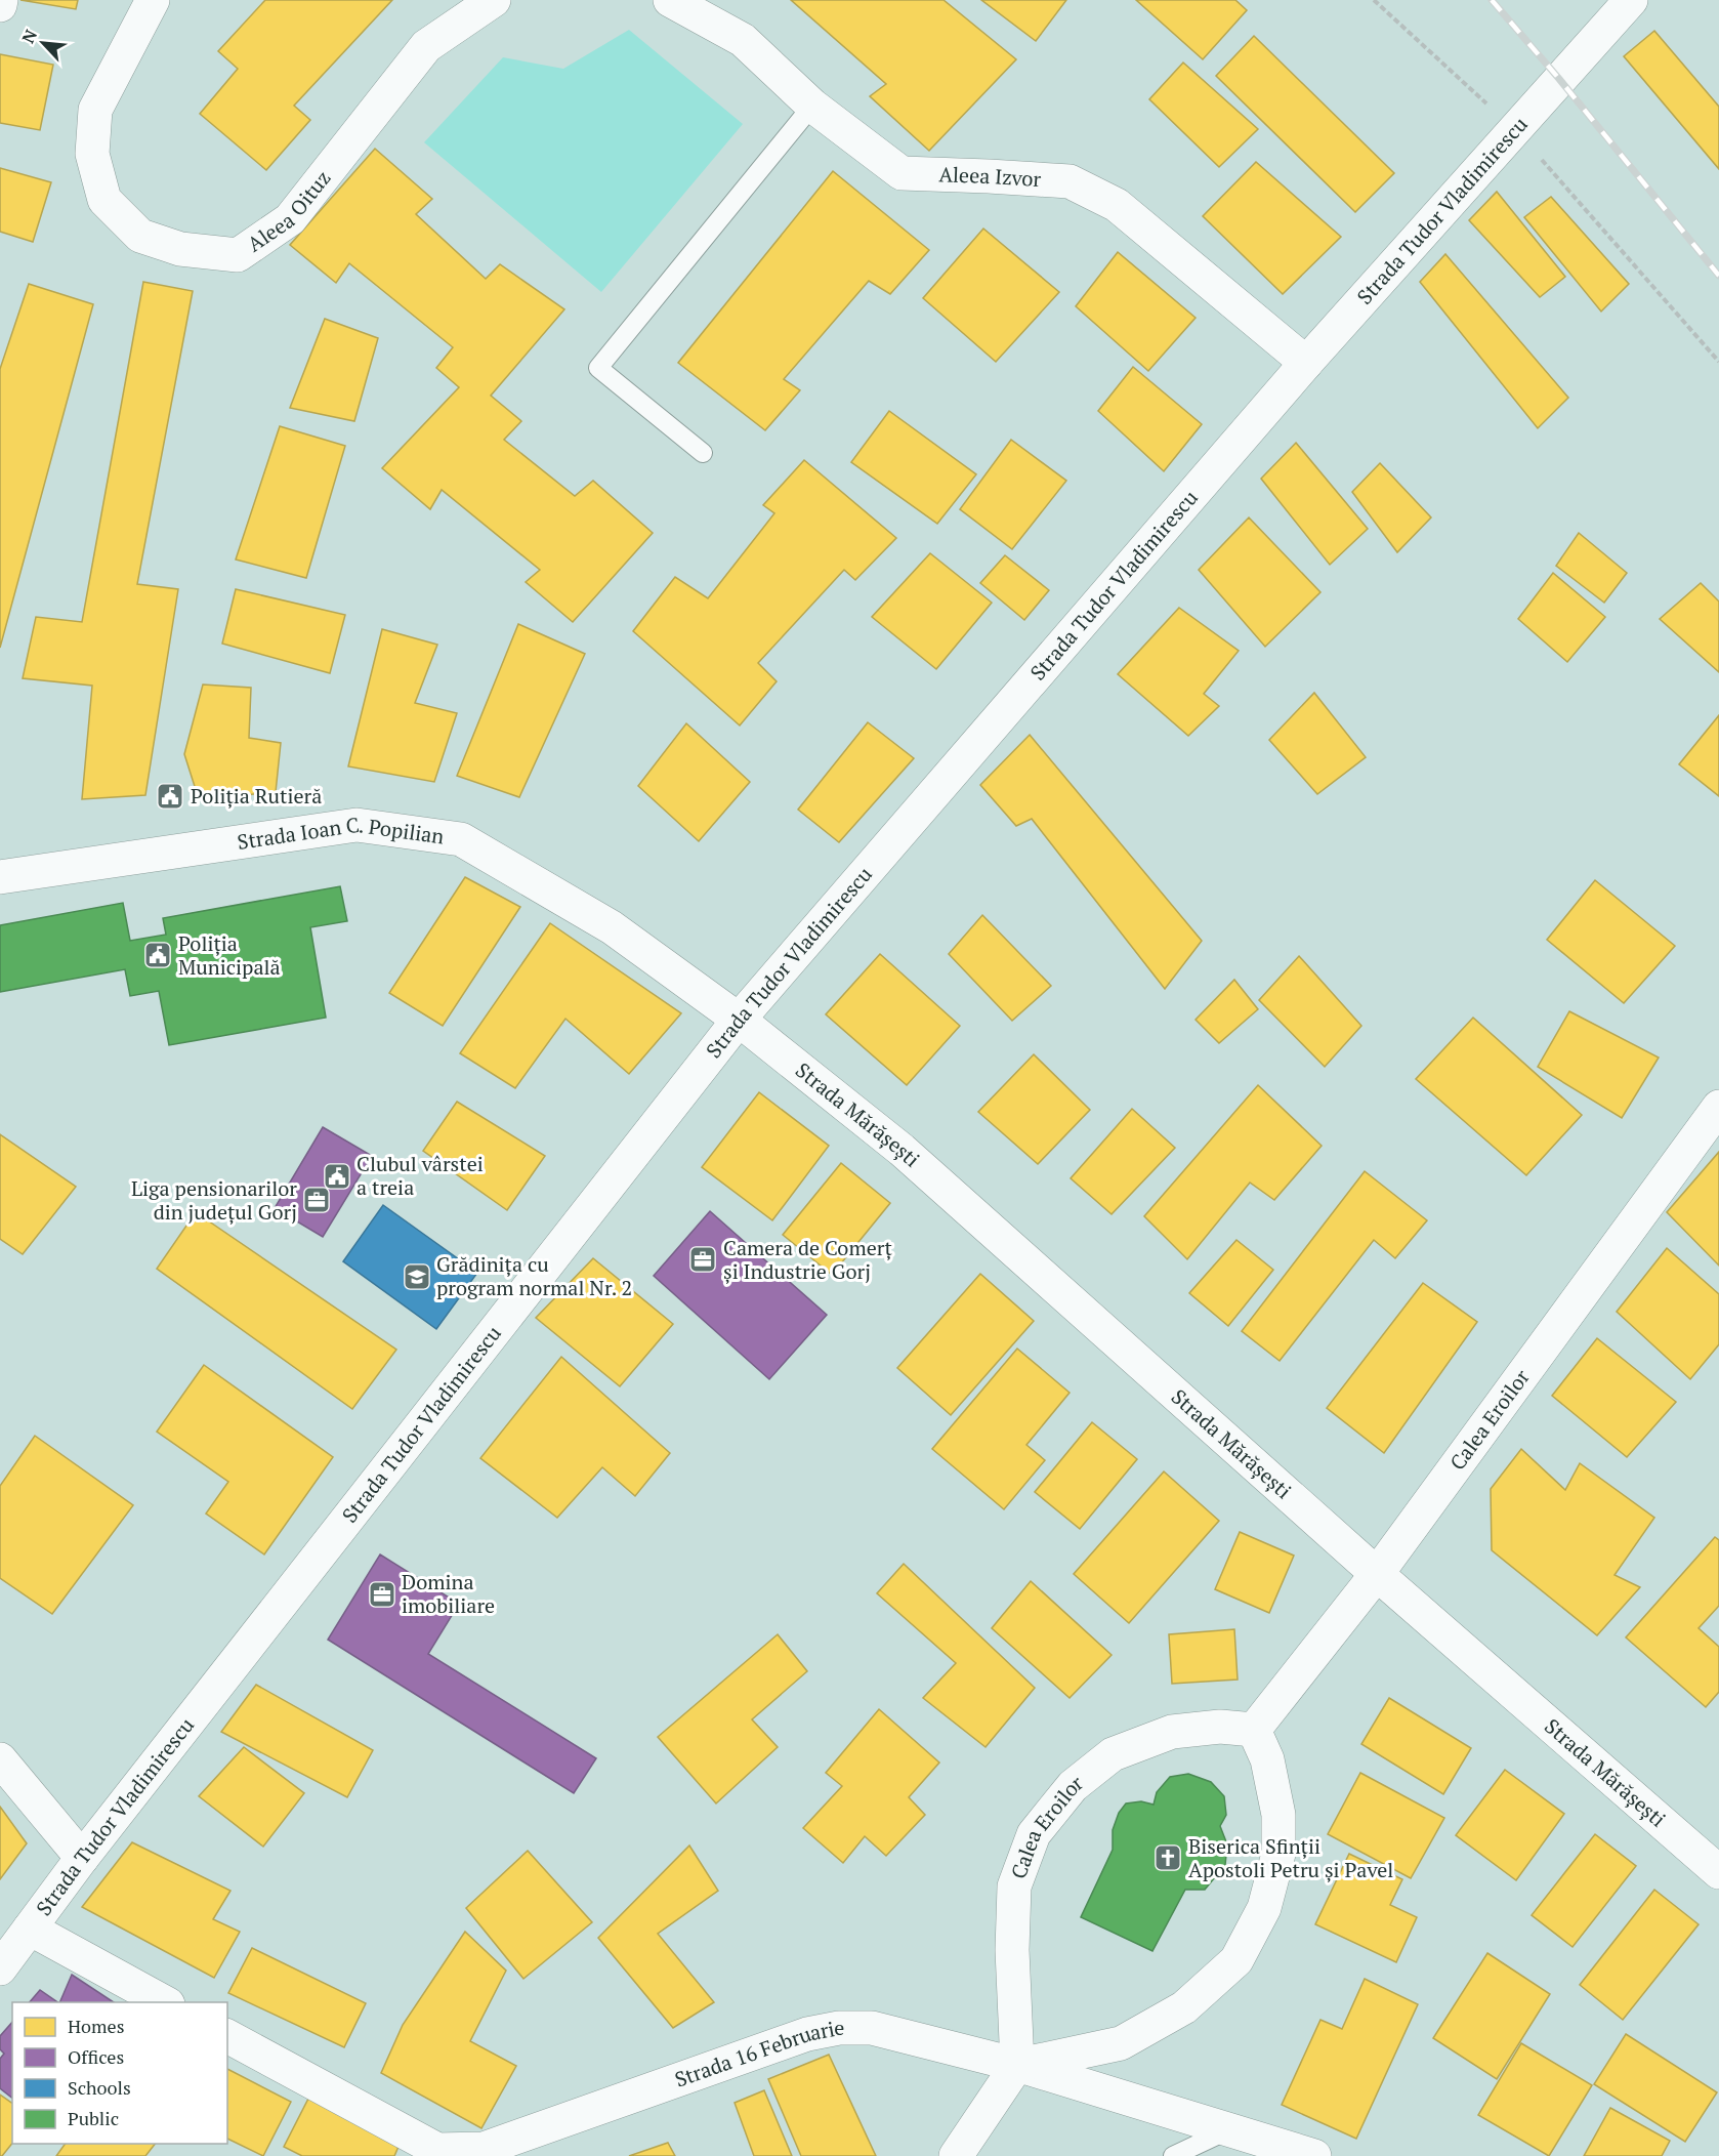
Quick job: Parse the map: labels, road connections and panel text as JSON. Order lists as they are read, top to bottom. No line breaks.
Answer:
{"streets":{"street":["Aleea Izvor","Aleea Oituz","Strada Tudor Vladimirescu","Strada Ioan C. Popilian","Strada Mărășești","Calea Eroilor","Strada 16 Februarie"]},"crossings":[["Aleea Izvor","Strada Tudor Vladimirescu"],["Strada Tudor Vladimirescu","Strada Ioan C. Popilian"],["Strada Tudor Vladimirescu","Strada Mărășești"],["Strada Ioan C. Popilian","Strada Mărășești"],["Strada Mărășești","Calea Eroilor"],["Calea Eroilor","Strada 16 Februarie"]],"places":{"public building":["Poliția Rutieră","Poliția Municipală","Clubul vârstei a treia"],"office":["Liga pensionarilor din județul Gorj","Camera de Comerț și Industrie Gorj","Domina imobiliare"],"school or university":["Grădinița cu program normal Nr. 2"],"church":["Biserica Sfinții Apostoli Petru și Pavel"]},"legend":["Homes","Offices","Schools","Public"],"north":"top left"}
